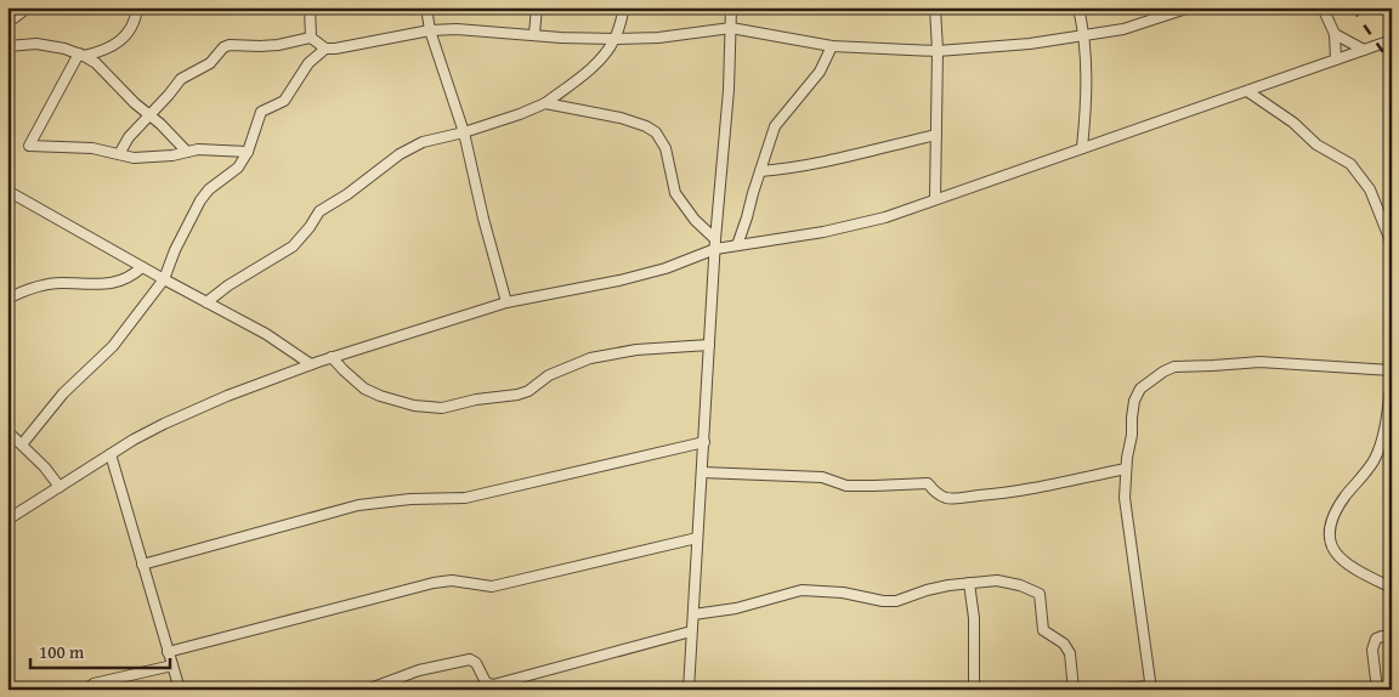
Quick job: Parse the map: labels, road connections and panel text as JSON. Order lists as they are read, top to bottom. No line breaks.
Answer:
{"scale_bar":"100 m"}
